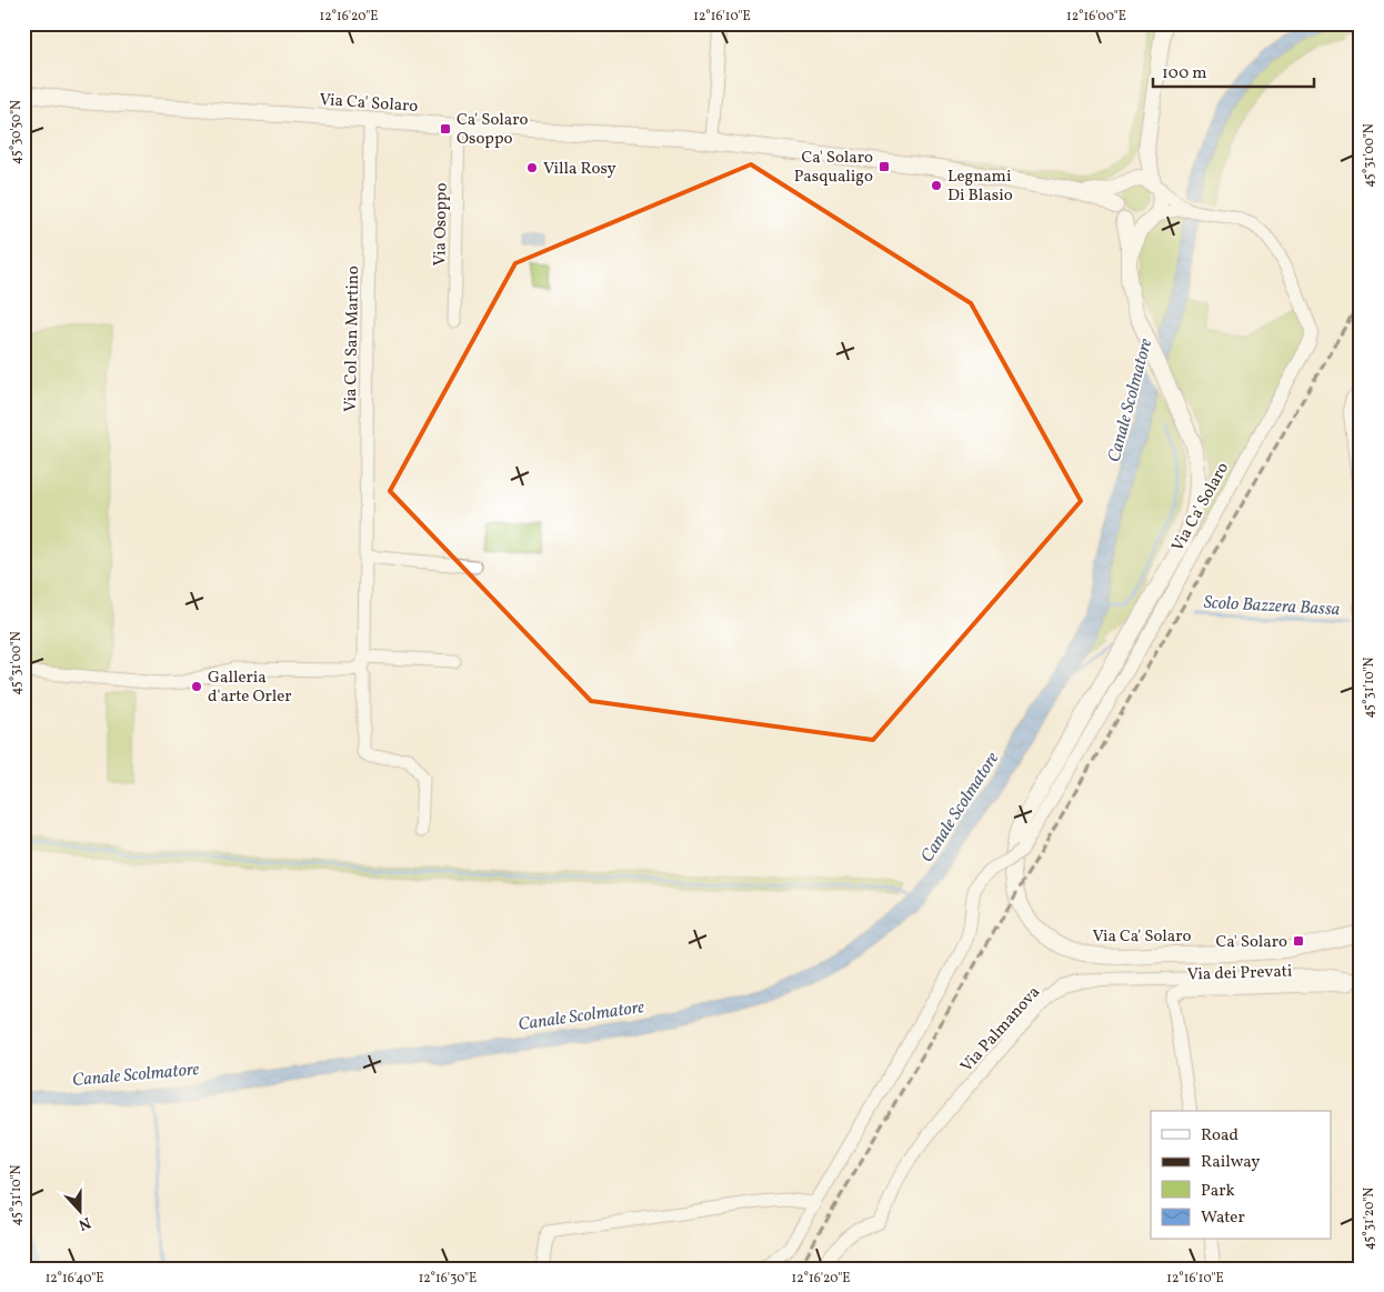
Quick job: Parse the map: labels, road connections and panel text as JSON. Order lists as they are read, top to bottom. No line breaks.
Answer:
{"streets":{"street":["Via Ca' Solaro","Via Osoppo","Via Col San Martino","Via dei Prevati","Via Palmanova"]},"crossings":[["Via Ca' Solaro","Via Osoppo"],["Via Ca' Solaro","Via Col San Martino"],["Via dei Prevati","Via Palmanova"]],"water":["Canale Scolmatore","Scolo Bazzera Bassa"],"places":{"transit":["Ca' Solaro Osoppo","Ca' Solaro Pasqualigo","Ca' Solaro"],"other":["Villa Rosy","Legnami Di Blasio","Galleria d'arte Orler"]},"legend":["Road","Railway","Park","Water"],"scale_bar":"100 m","north":"bottom","coordinates":["12°16'20\"E","12°16'10\"E","12°16'00\"E","45°30'50\"N","45°31'00\"N","45°31'10\"N","45°31'20\"N","12°16'40\"E","12°16'30\"E"]}
